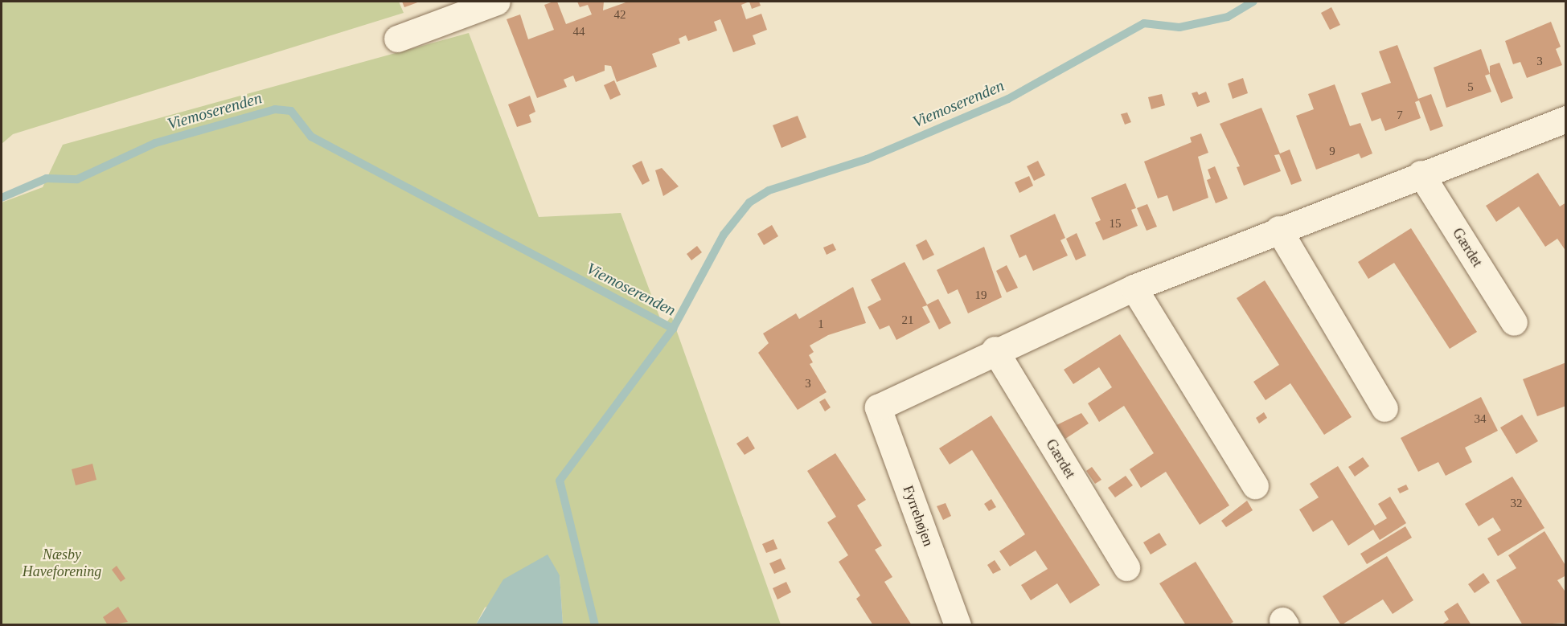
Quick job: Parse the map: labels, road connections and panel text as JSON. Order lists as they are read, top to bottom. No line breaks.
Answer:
{"streets":{"street":["Gærdet","Fyrrehøjen"]},"crossings":[["Gærdet","Fyrrehøjen"]],"water":["Viemoserenden"],"parks":["Næsby Haveforening"],"house_numbers":["42","44","3","5","7","9","15","19","21","1","3","34","32"]}
